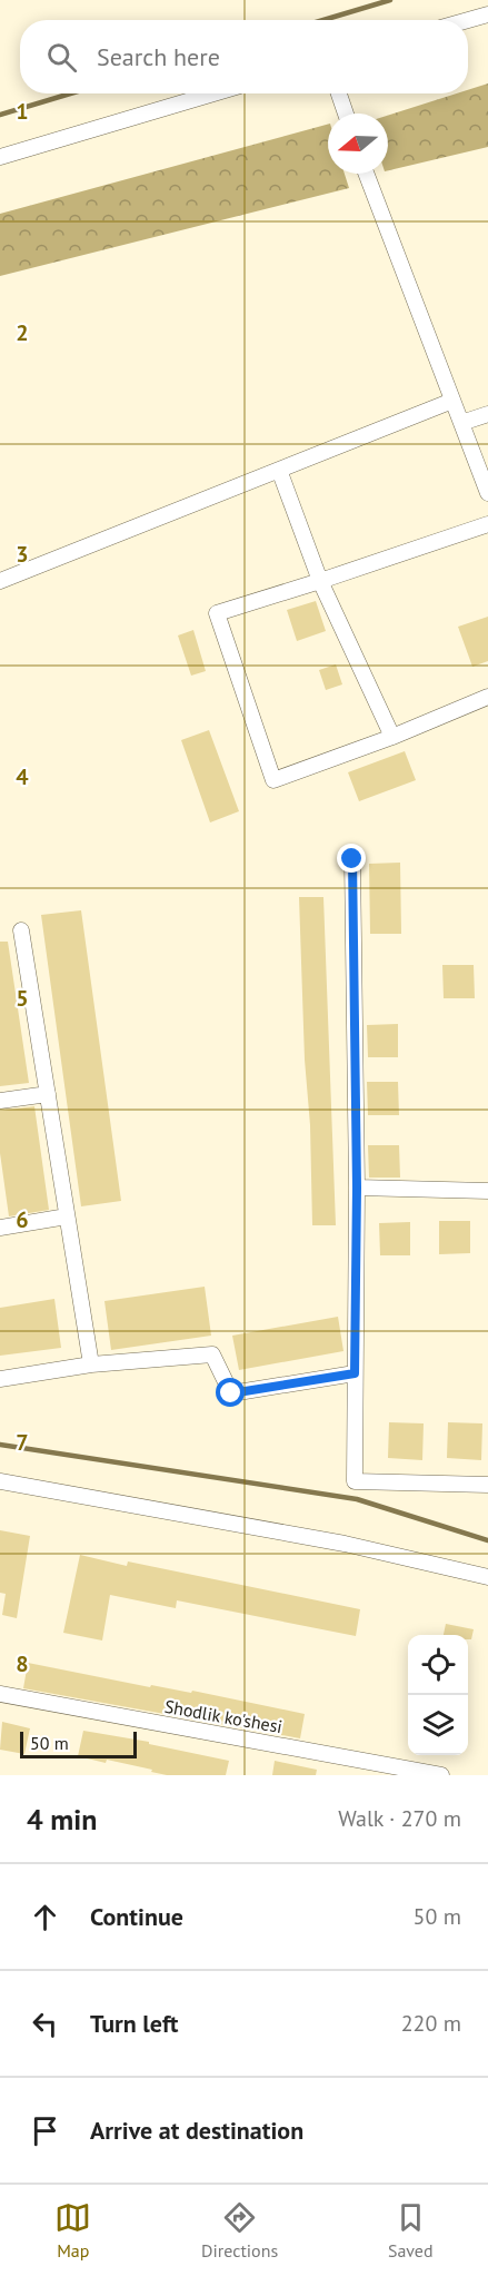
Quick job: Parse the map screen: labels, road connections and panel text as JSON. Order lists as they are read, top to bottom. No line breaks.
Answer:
{"streets":{"street":["Shodlik ko'shesi"]},"scale_bar":"50 m","north":"left","page":{"search":"Search here","scale":"50 m","heading":["4 min","Walk · 270 m"],"list":[["Continue","50 m"],["Turn left","220 m"],"Arrive at destination"],"nav":["Map","Directions","Saved"]},"grid":{"rows":["1","2","3","4","5","6","7","8"]}}
